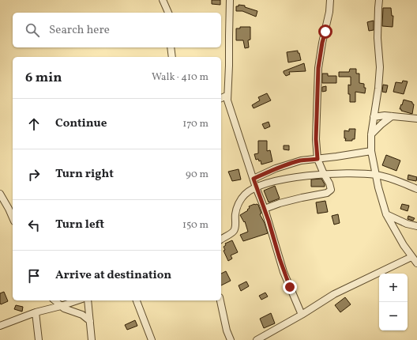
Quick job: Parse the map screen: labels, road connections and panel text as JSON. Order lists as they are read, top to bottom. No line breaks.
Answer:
{"page":{"search":"Search here","heading":["6 min","Walk · 410 m"],"list":[["Continue","170 m"],["Turn right","90 m"],["Turn left","150 m"],"Arrive at destination"],"map_buttons":["+","−"]}}
